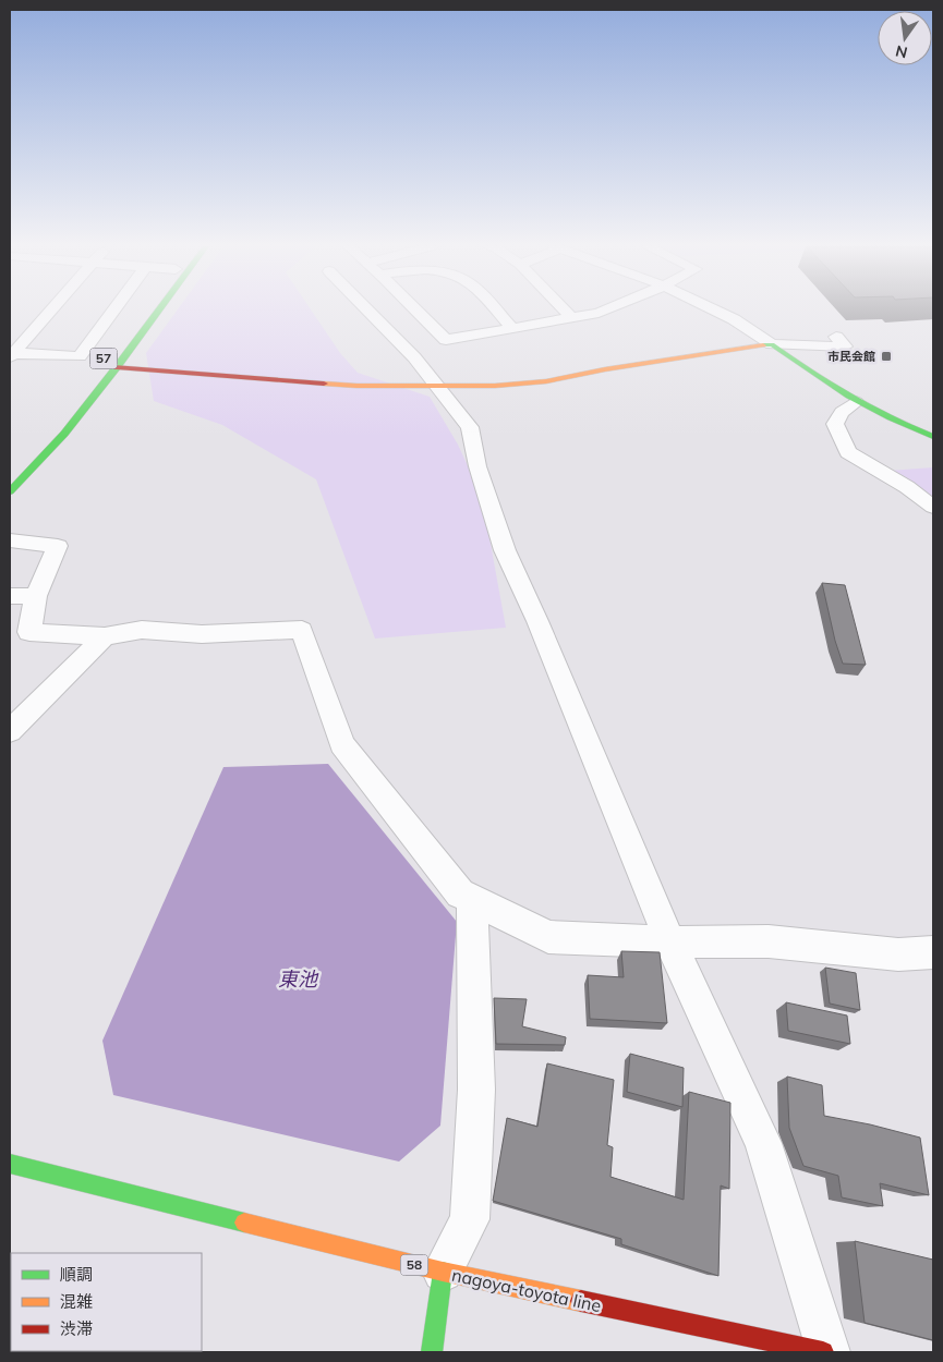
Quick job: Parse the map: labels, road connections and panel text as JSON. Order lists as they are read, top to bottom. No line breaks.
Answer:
{"streets":{"main road":["57","58","nagoya-toyota line"]},"water":["東池"],"places":{"transit":["市民会館"]},"legend":["順調","混雑","渋滞"],"north":"bottom"}
